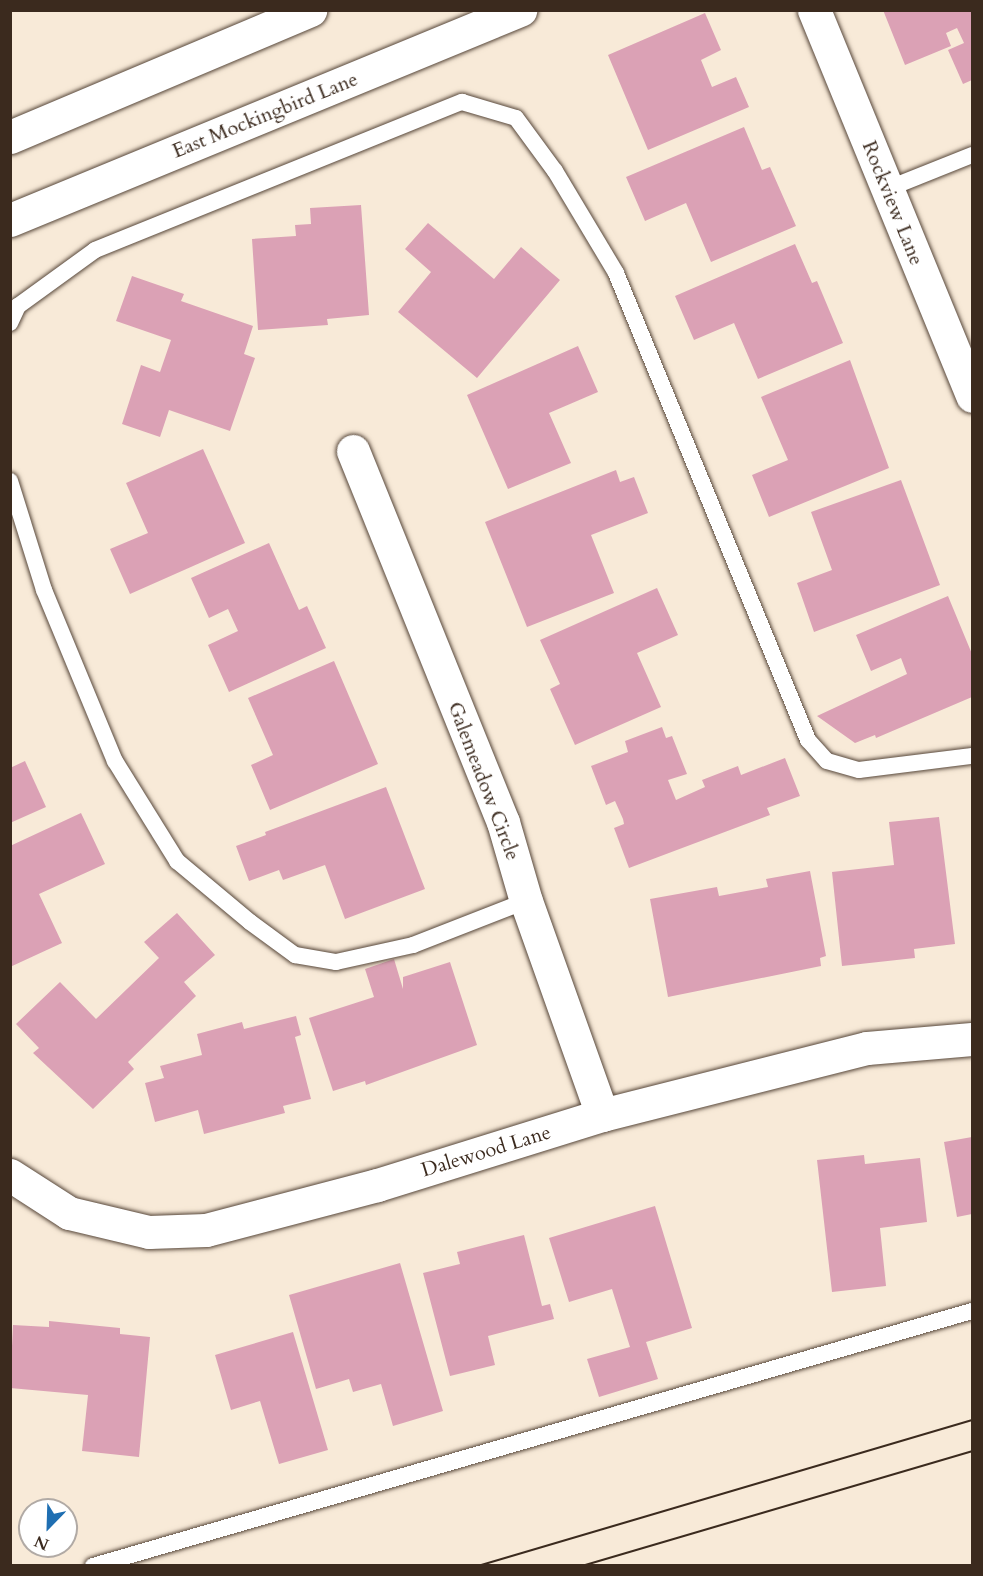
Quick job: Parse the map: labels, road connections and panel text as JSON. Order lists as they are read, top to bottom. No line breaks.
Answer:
{"streets":{"street":["East Mockingbird Lane","Rockview Lane","Galemeadow Circle","Dalewood Lane"]},"crossings":[["Galemeadow Circle","Dalewood Lane"]],"north":"bottom left"}
